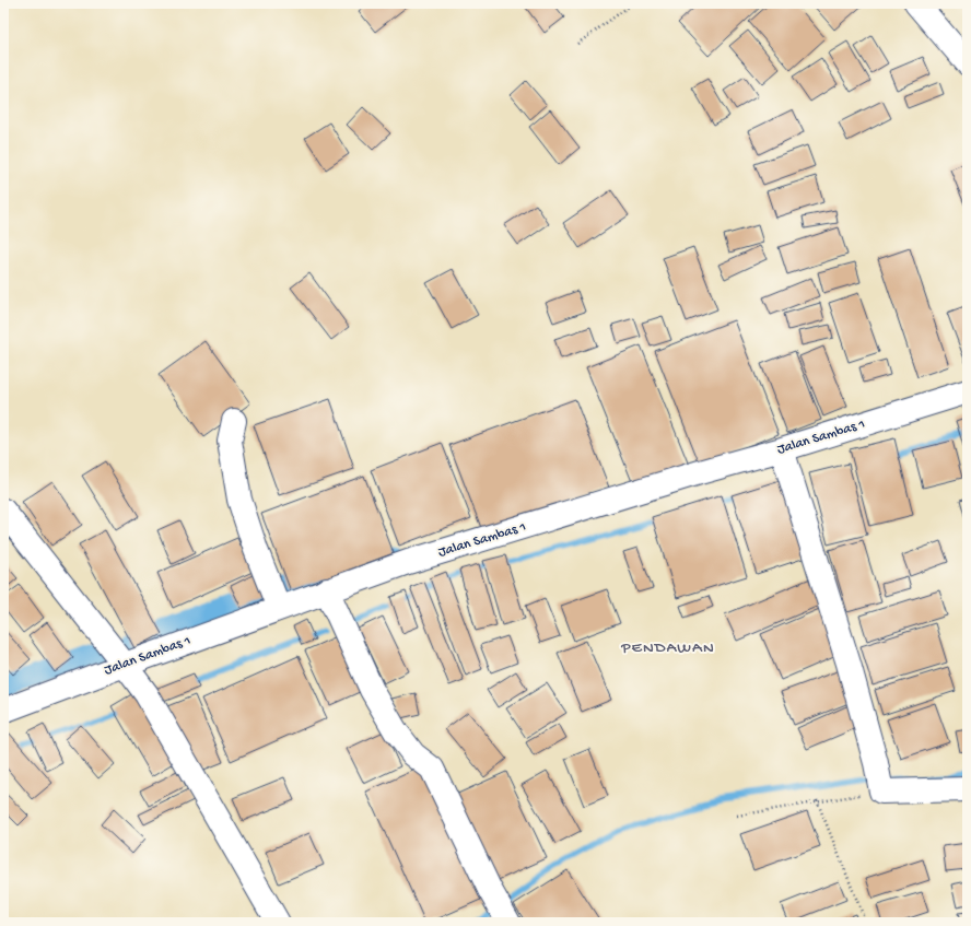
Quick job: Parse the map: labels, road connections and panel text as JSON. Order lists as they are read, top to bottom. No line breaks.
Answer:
{"streets":{"street":["Jalan Sambas 1"]},"districts":["PENDAWAN"]}
